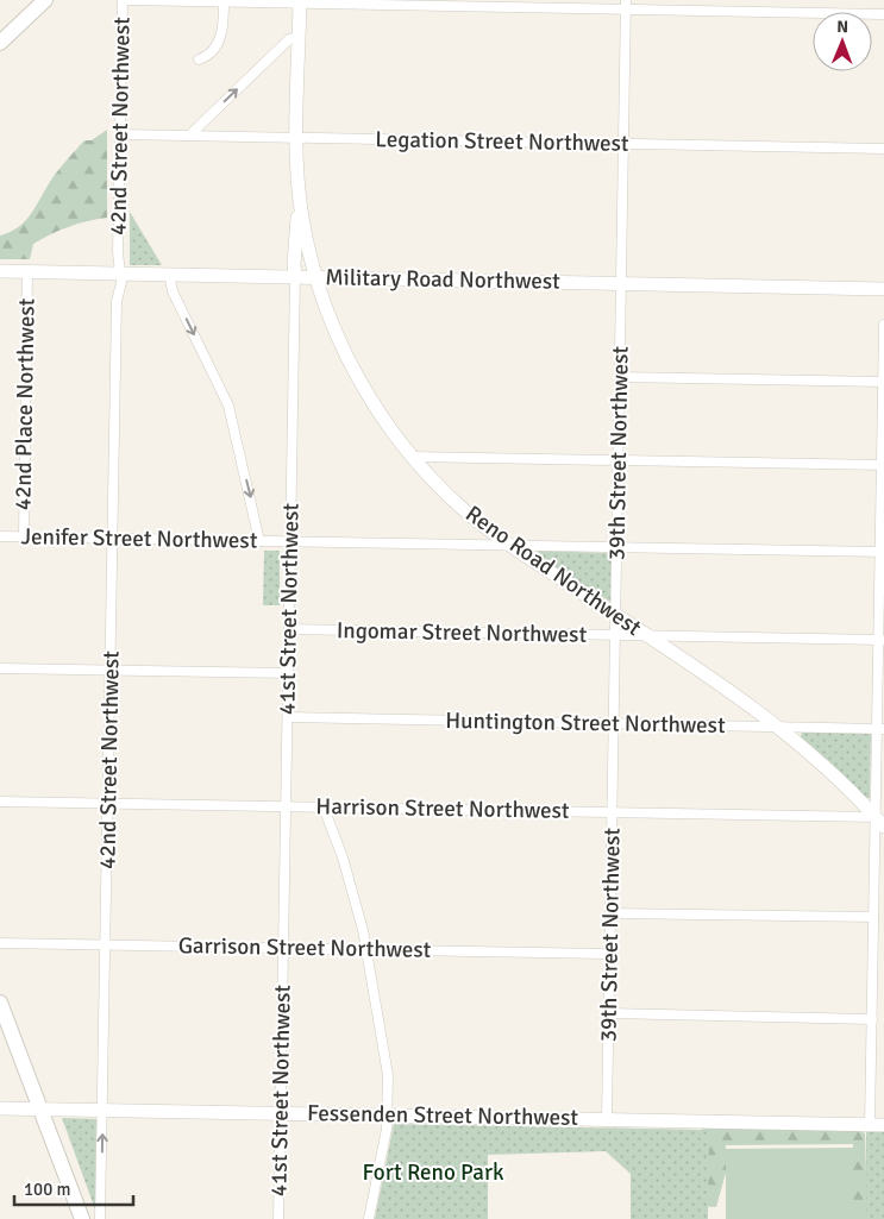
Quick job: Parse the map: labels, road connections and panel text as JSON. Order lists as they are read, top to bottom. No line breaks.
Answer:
{"streets":{"main road":["Military Road Northwest","Reno Road Northwest","41st Street Northwest","Fessenden Street Northwest"],"street":["42nd Street Northwest","Legation Street Northwest","42nd Place Northwest","39th Street Northwest","Jenifer Street Northwest","Ingomar Street Northwest","Huntington Street Northwest","Harrison Street Northwest","Garrison Street Northwest"]},"crossings":[["42nd Street Northwest","Legation Street Northwest"],["42nd Street Northwest","Military Road Northwest"],["42nd Street Northwest","Jenifer Street Northwest"],["42nd Street Northwest","Harrison Street Northwest"],["42nd Street Northwest","Garrison Street Northwest"],["42nd Street Northwest","Fessenden Street Northwest"],["Legation Street Northwest","39th Street Northwest"],["Legation Street Northwest","41st Street Northwest"],["Military Road Northwest","42nd Place Northwest"],["Military Road Northwest","39th Street Northwest"],["Military Road Northwest","Reno Road Northwest"],["Military Road Northwest","41st Street Northwest"],["42nd Place Northwest","Jenifer Street Northwest"],["39th Street Northwest","Jenifer Street Northwest"],["39th Street Northwest","Reno Road Northwest"],["39th Street Northwest","Ingomar Street Northwest"],["39th Street Northwest","Huntington Street Northwest"],["39th Street Northwest","Harrison Street Northwest"],["39th Street Northwest","Garrison Street Northwest"],["39th Street Northwest","Fessenden Street Northwest"],["Jenifer Street Northwest","Reno Road Northwest"],["Jenifer Street Northwest","41st Street Northwest"],["Reno Road Northwest","41st Street Northwest"],["Reno Road Northwest","Ingomar Street Northwest"],["Reno Road Northwest","Huntington Street Northwest"],["Reno Road Northwest","Harrison Street Northwest"],["41st Street Northwest","Ingomar Street Northwest"],["41st Street Northwest","Huntington Street Northwest"],["41st Street Northwest","Harrison Street Northwest"],["41st Street Northwest","Garrison Street Northwest"],["41st Street Northwest","Fessenden Street Northwest"]],"parks":["Fort Reno Park"],"scale_bar":"100 m","north":"top"}
